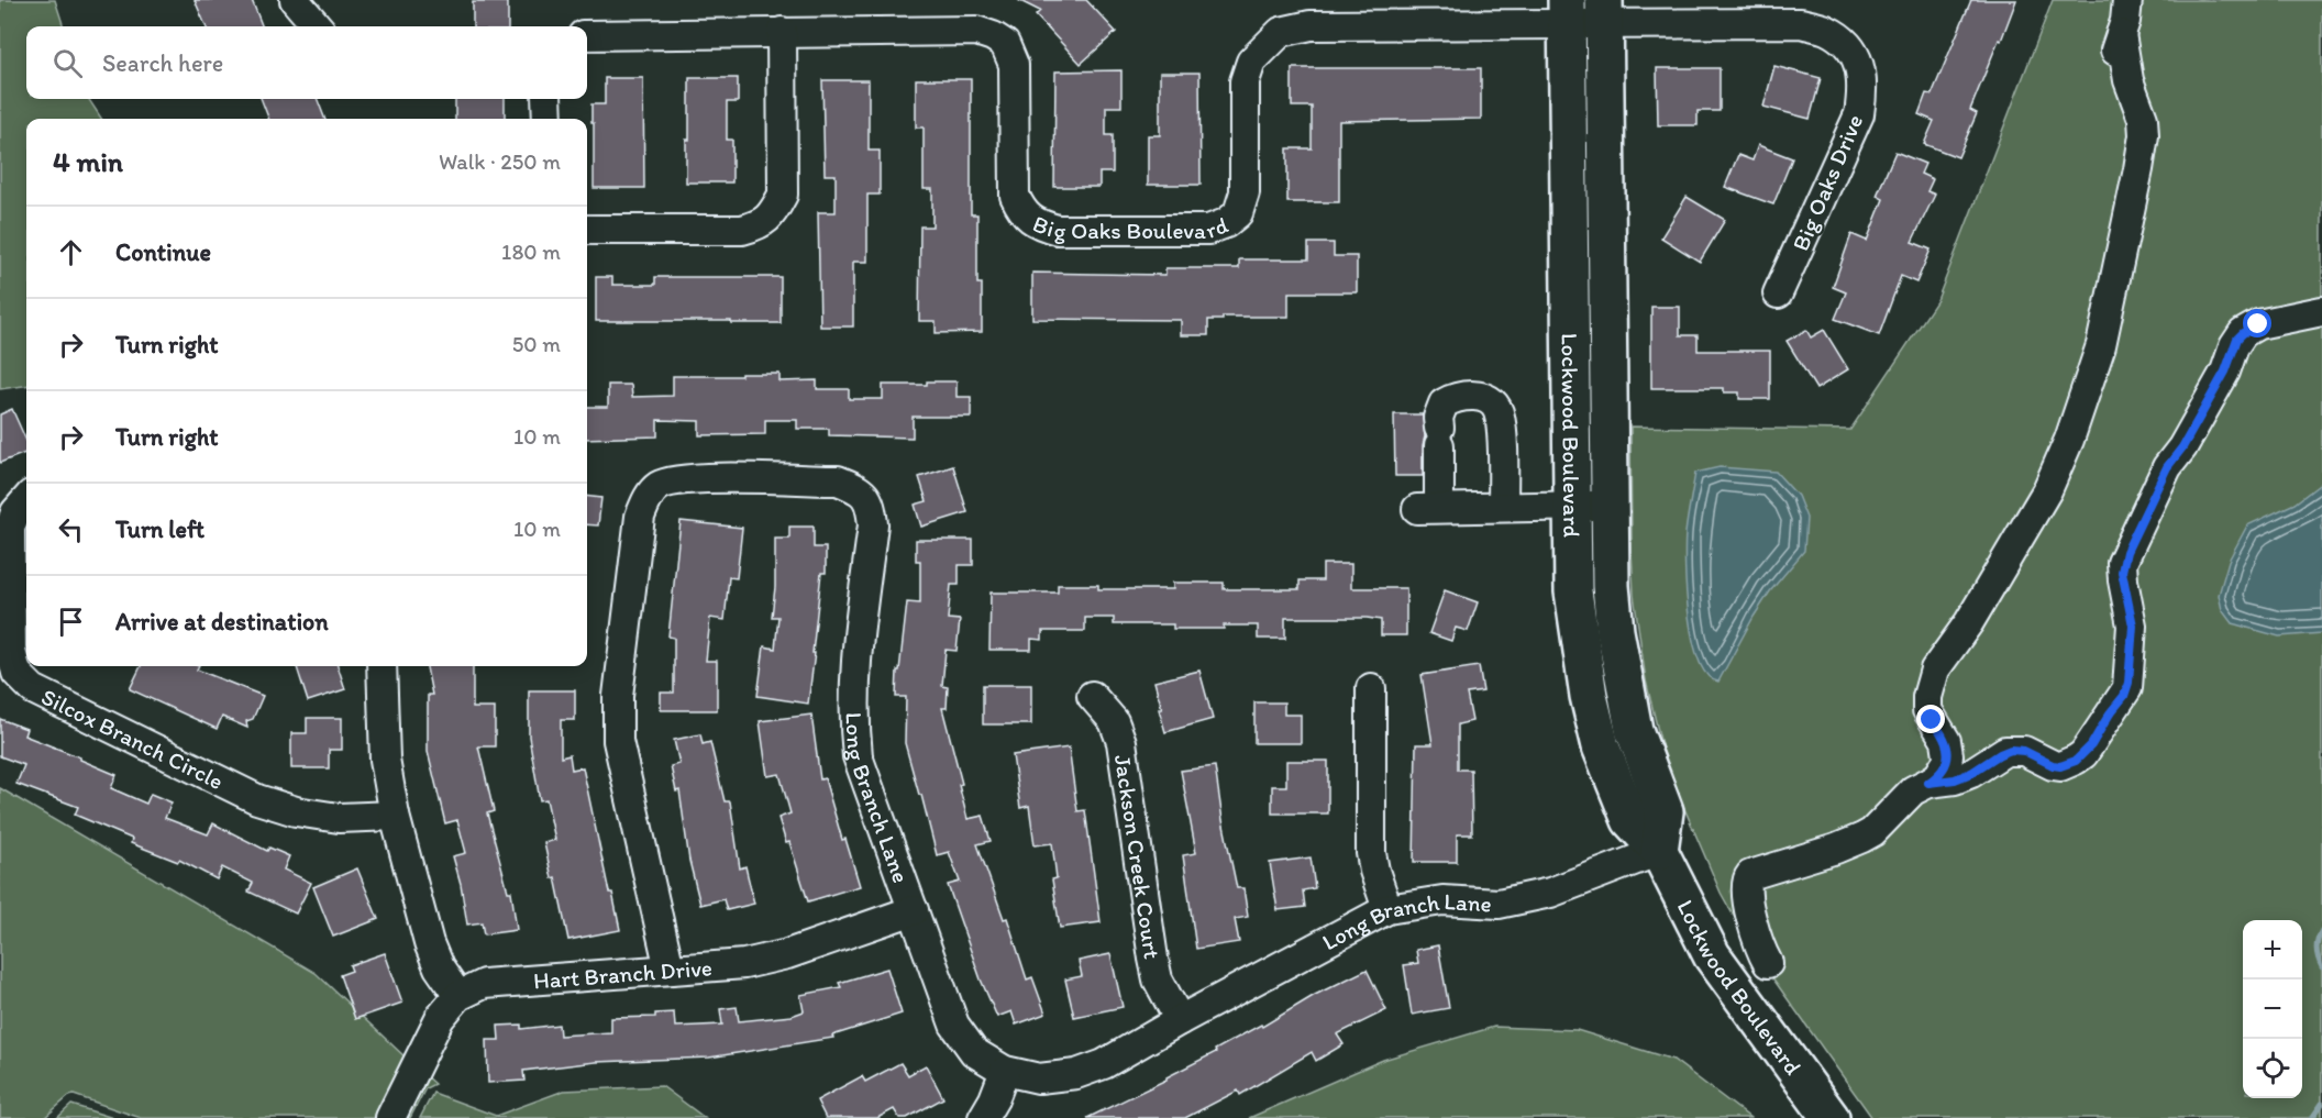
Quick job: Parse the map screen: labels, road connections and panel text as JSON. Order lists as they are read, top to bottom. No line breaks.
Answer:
{"streets":{"main road":["Lockwood Boulevard"],"street":["Big Oaks Drive","Big Oaks Boulevard","Silcox Branch Circle","Long Branch Lane","Jackson Creek Court","Hart Branch Drive"]},"crossings":[["Big Oaks Drive","Big Oaks Boulevard"],["Big Oaks Drive","Lockwood Boulevard"],["Big Oaks Boulevard","Lockwood Boulevard"],["Lockwood Boulevard","Long Branch Lane"],["Long Branch Lane","Jackson Creek Court"],["Long Branch Lane","Hart Branch Drive"]],"page":{"search":"Search here","heading":["4 min","Walk · 250 m"],"list":[["Continue","180 m"],["Turn right","50 m"],["Turn right","10 m"],["Turn left","10 m"],"Arrive at destination"],"map_buttons":["+","−"]}}
